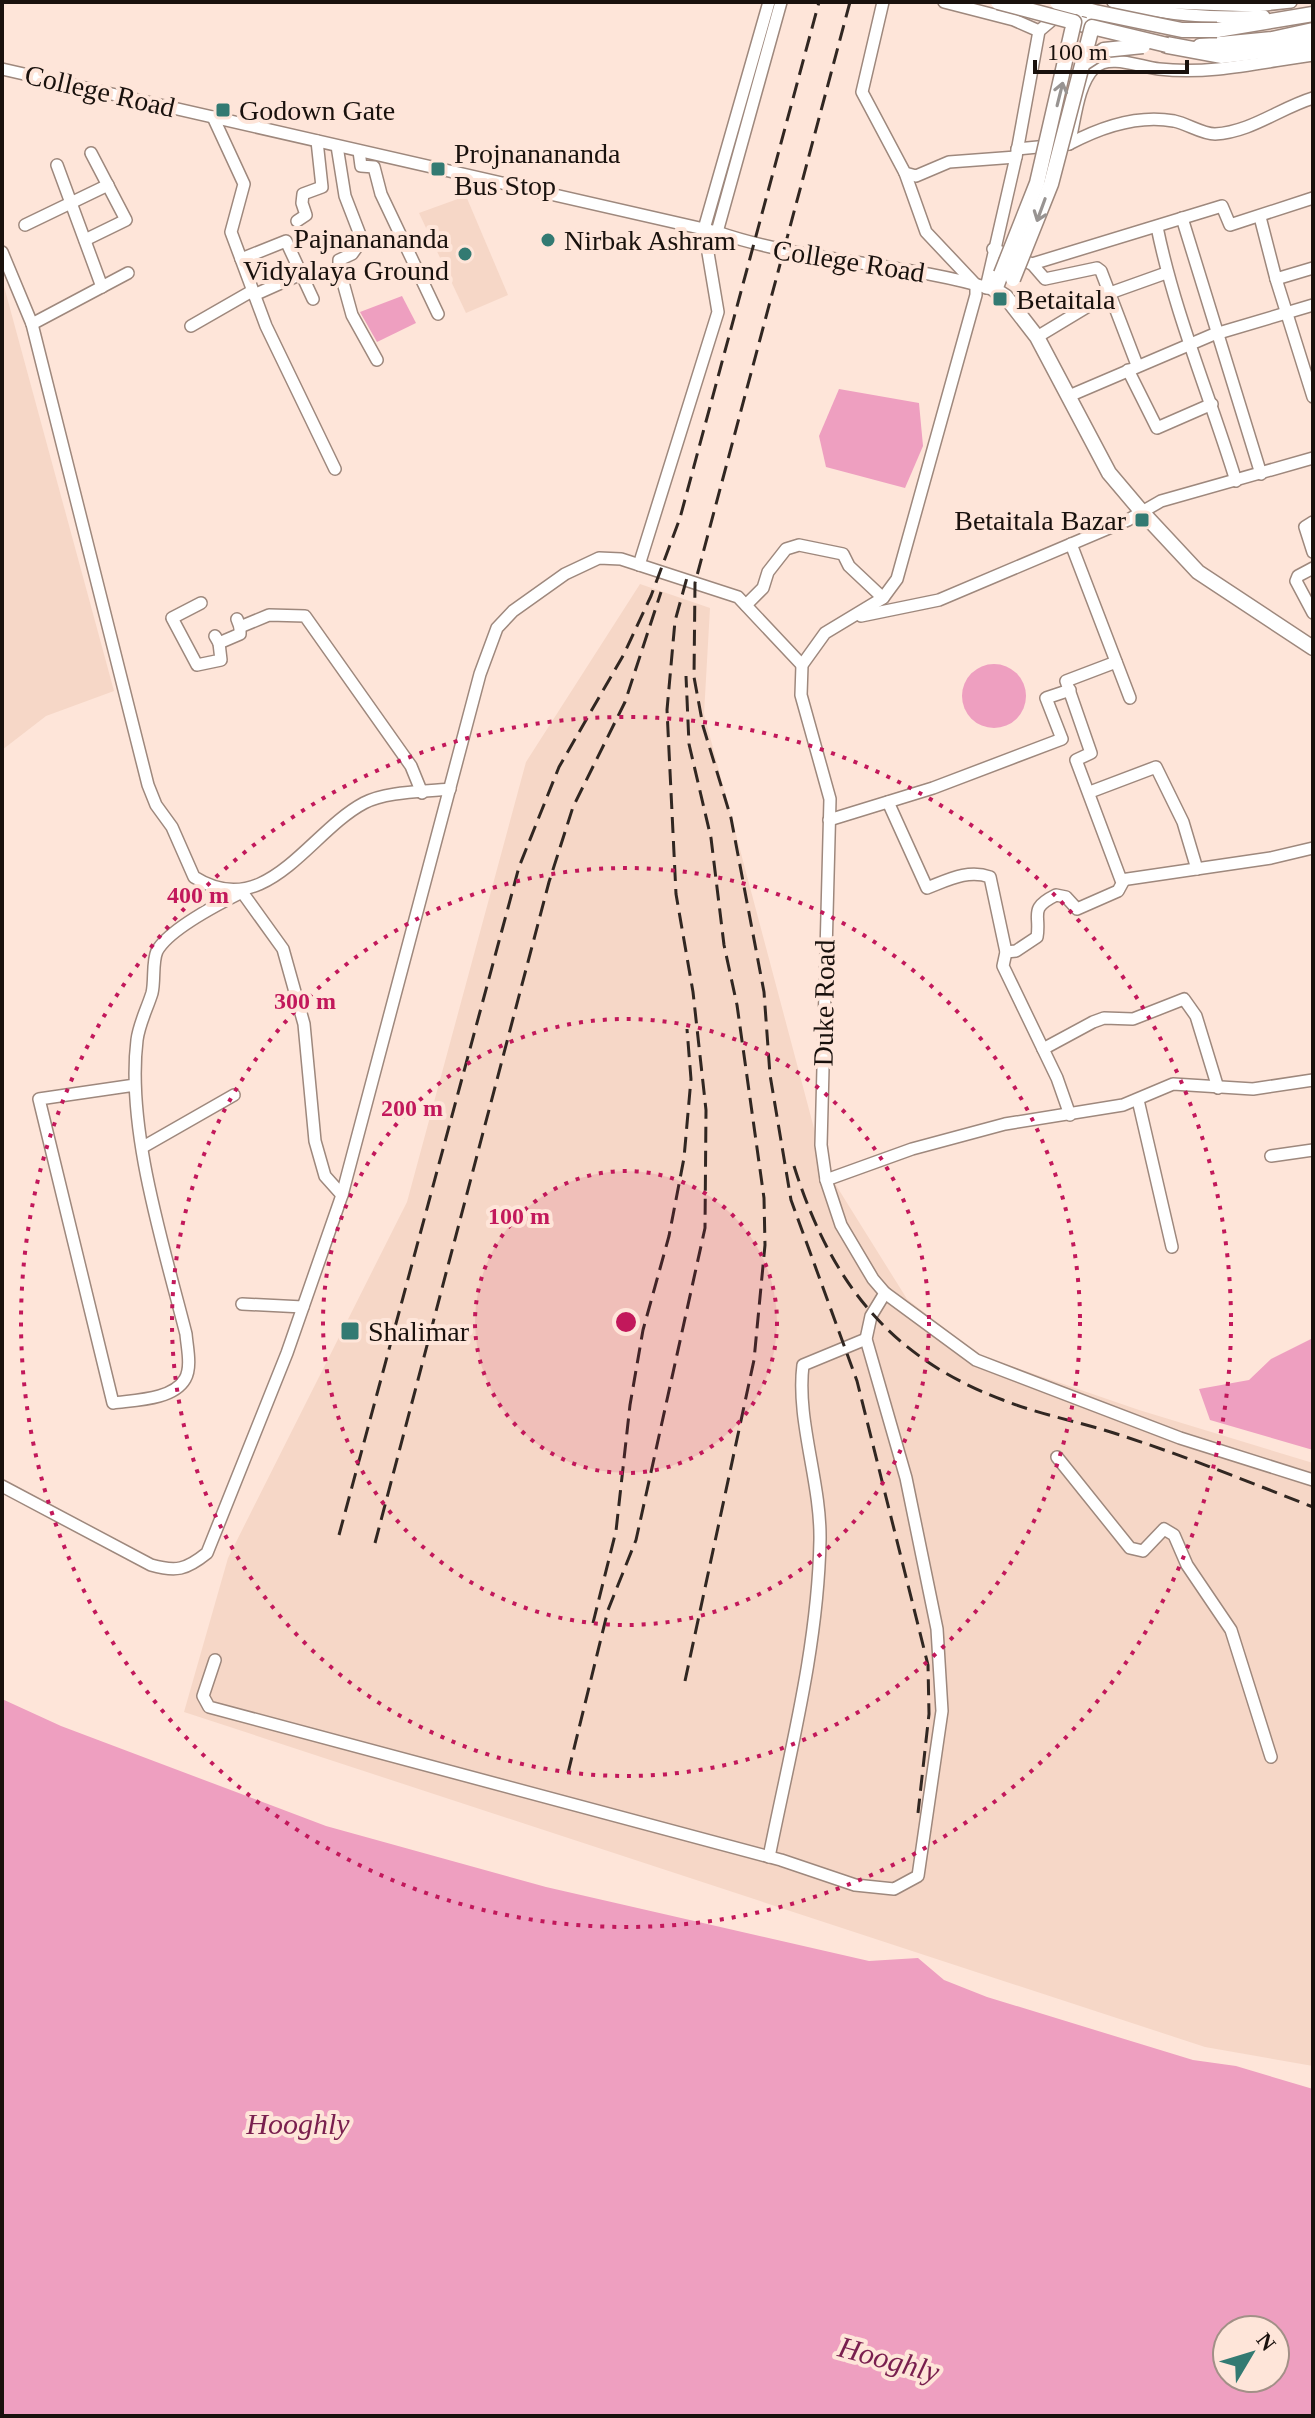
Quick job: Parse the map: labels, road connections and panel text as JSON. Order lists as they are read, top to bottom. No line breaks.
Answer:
{"streets":{"street":["College Road","Duke Road"]},"water":["Hooghly"],"places":{"transit":["Godown Gate","Projnanananda Bus Stop","Betaitala","Betaitala Bazar","Shalimar"],"other":["Nirbak Ashram","Pajnanananda Vidyalaya Ground"]},"scale_bar":"100 m","north":"top right","rings":["400 m","300 m","200 m","100 m"]}
